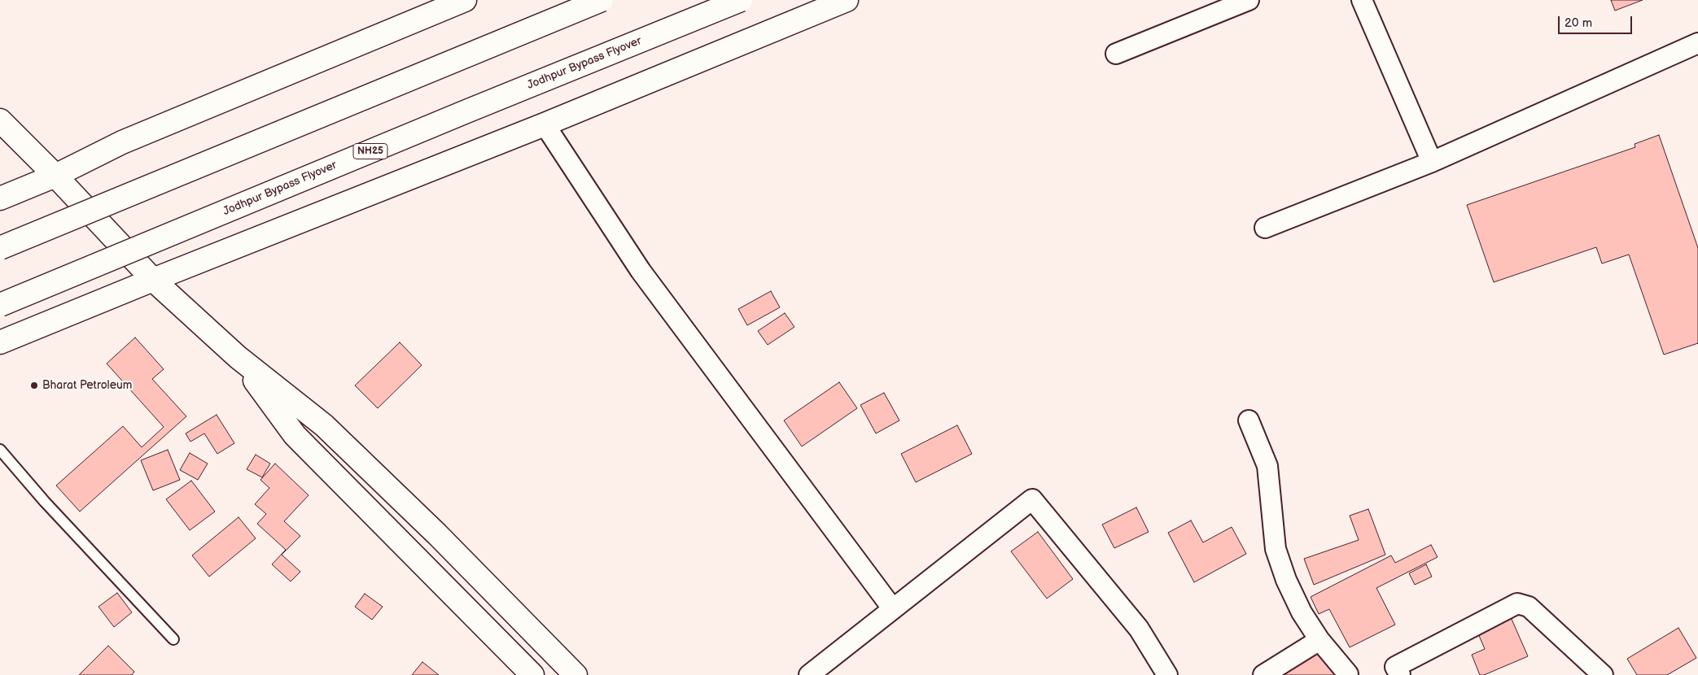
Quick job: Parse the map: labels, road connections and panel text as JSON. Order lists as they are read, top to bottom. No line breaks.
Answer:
{"streets":{"main road":["Jodhpur Bypass Flyover","NH25"]},"places":["Bharat Petroleum"],"scale_bar":"20 m"}
